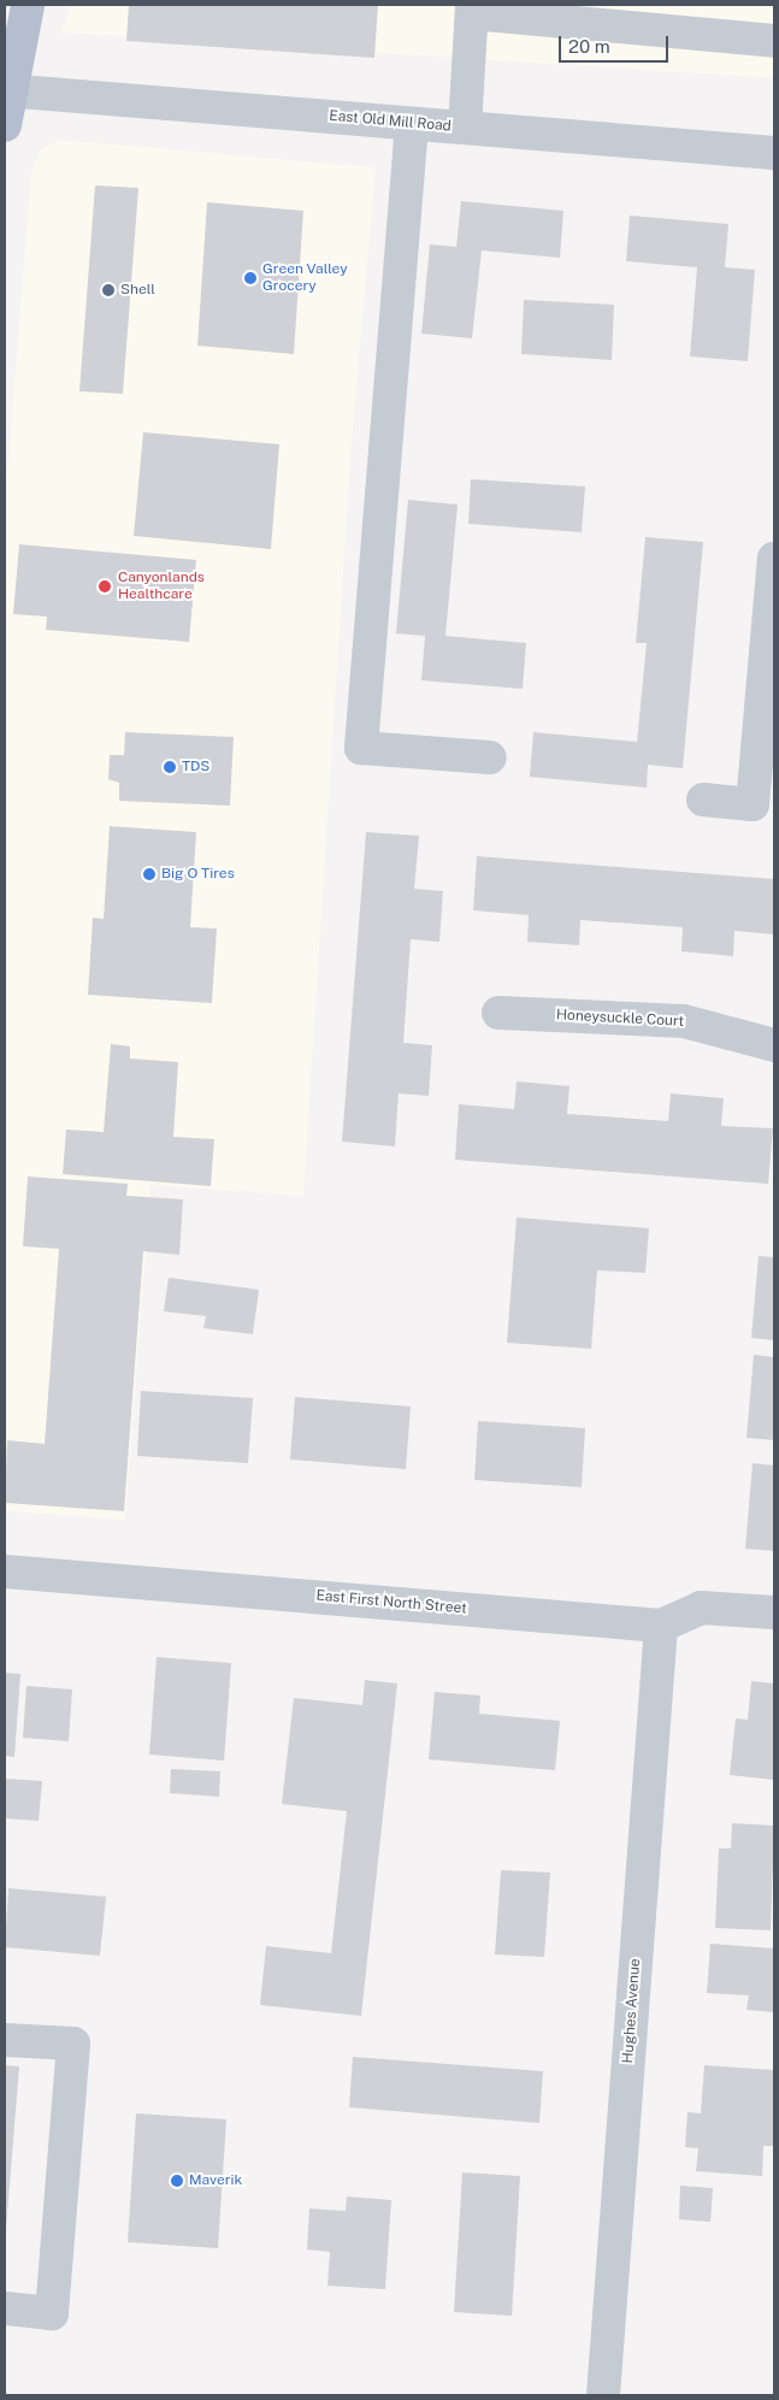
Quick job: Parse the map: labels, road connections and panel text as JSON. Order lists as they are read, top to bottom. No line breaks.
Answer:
{"streets":{"street":["East Old Mill Road","Honeysuckle Court","East First North Street","Hughes Avenue"]},"crossings":[["East First North Street","Hughes Avenue"]],"places":["Green Valley Grocery","Shell","Canyonlands Healthcare","TDS","Big O Tires","Maverik"],"scale_bar":"20 m"}
